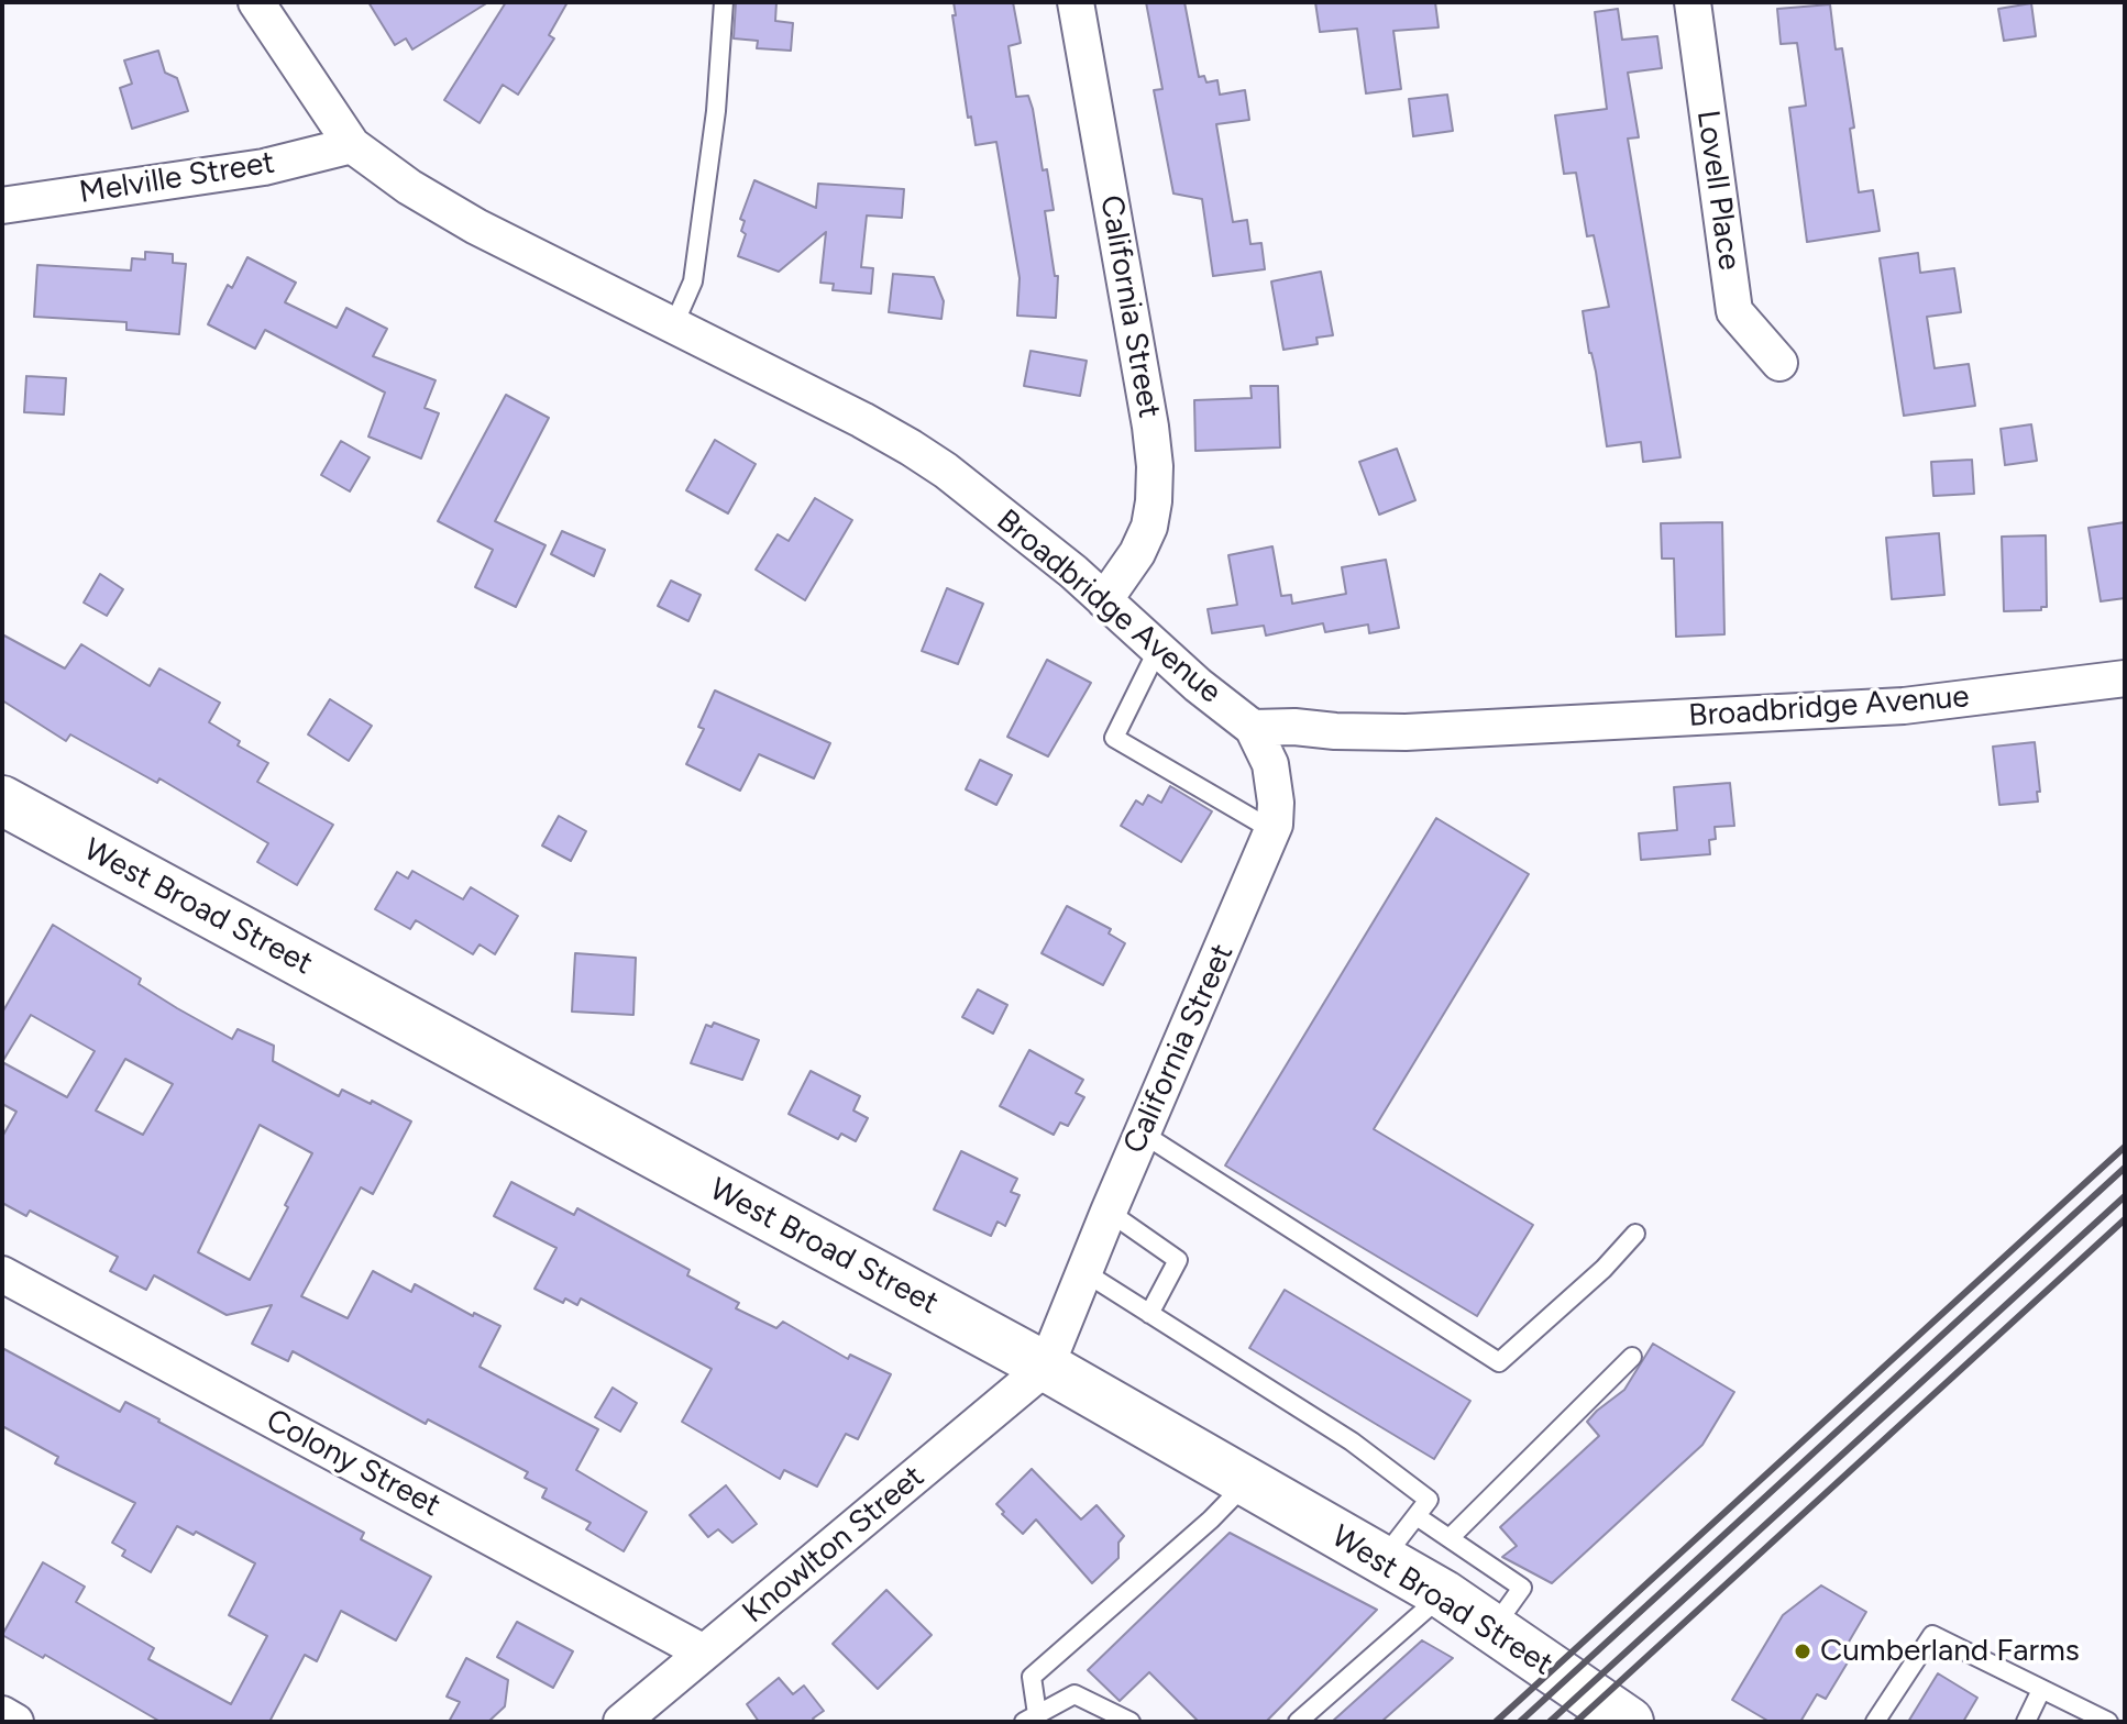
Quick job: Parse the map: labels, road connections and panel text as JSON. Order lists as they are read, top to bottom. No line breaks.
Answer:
{"streets":{"main road":["West Broad Street"],"street":["Melville Street","Lovell Place","California Street","Broadbridge Avenue","Colony Street","Knowlton Street"]},"crossings":[["Melville Street","Broadbridge Avenue"],["California Street","Broadbridge Avenue"],["California Street","West Broad Street"],["California Street","Knowlton Street"],["West Broad Street","Knowlton Street"],["Colony Street","Knowlton Street"]],"places":["Cumberland Farms"]}
